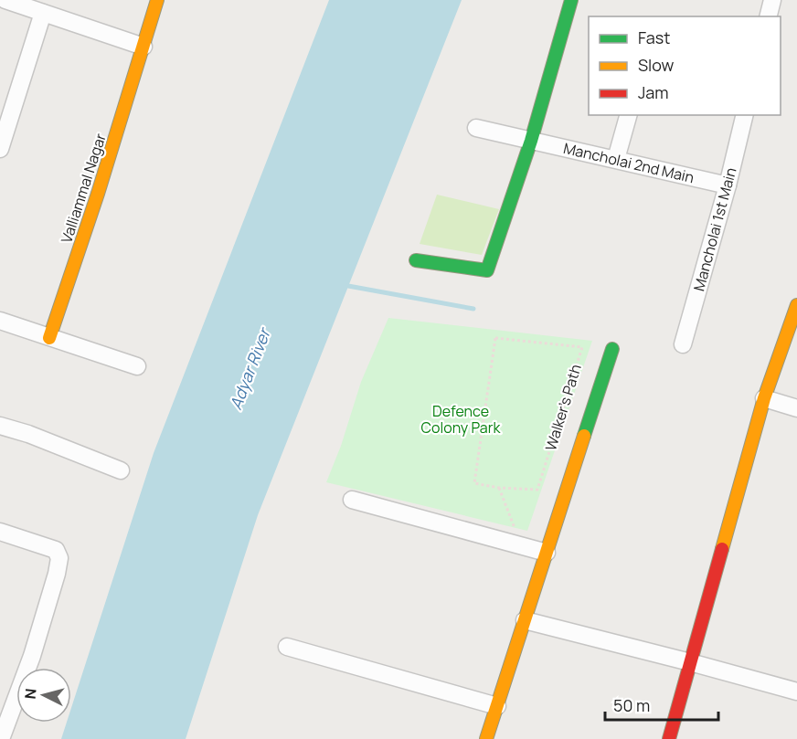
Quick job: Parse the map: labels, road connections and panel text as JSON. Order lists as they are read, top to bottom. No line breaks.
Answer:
{"streets":{"street":["Mancholai 2nd Main","Valliammal Nagar","Mancholai 1st Main"],"path":["Walker's Path"]},"crossings":[["Mancholai 2nd Main","Mancholai 1st Main"]],"water":["Adyar River"],"parks":["Defence Colony Park"],"legend":["Fast","Slow","Jam"],"scale_bar":"50 m","north":"left"}
